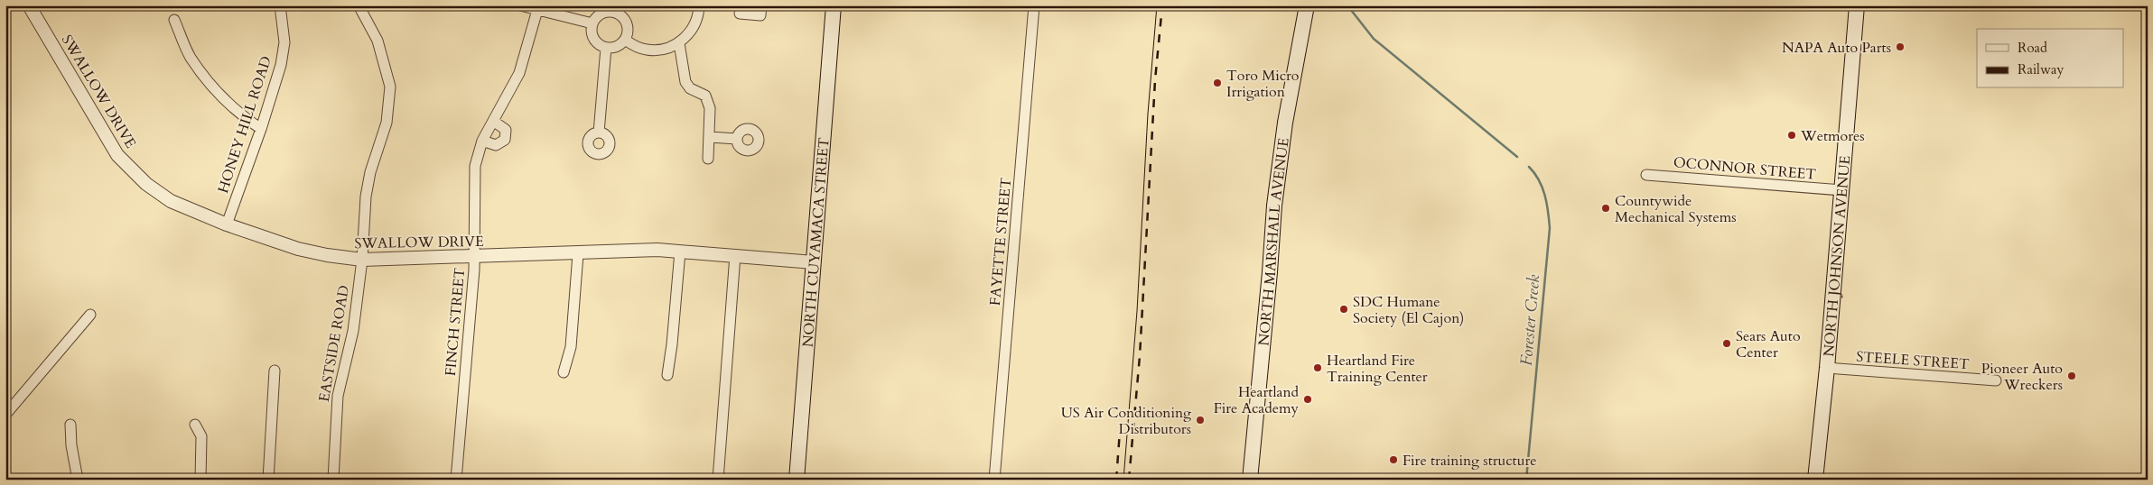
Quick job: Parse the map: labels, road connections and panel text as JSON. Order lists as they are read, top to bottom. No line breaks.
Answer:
{"streets":{"main road":["NORTH MARSHALL AVENUE","NORTH CUYAMACA STREET","NORTH JOHNSON AVENUE"],"street":["SWALLOW DRIVE","HONEY HILL ROAD","OCONNOR STREET","FAYETTE STREET","FINCH STREET","EASTSIDE ROAD","STEELE STREET"]},"crossings":[["SWALLOW DRIVE","HONEY HILL ROAD"],["SWALLOW DRIVE","NORTH CUYAMACA STREET"],["SWALLOW DRIVE","FINCH STREET"],["SWALLOW DRIVE","EASTSIDE ROAD"],["OCONNOR STREET","NORTH JOHNSON AVENUE"],["NORTH JOHNSON AVENUE","STEELE STREET"]],"water":["Forester Creek"],"places":["NAPA Auto Parts","Toro Micro Irrigation","Wetmores","Countywide Mechanical Systems","SDC Humane Society (El Cajon)","Sears Auto Center","Heartland Fire Training Center","Pioneer Auto Wreckers","Heartland Fire Academy","US Air Conditioning Distributors","Fire training structure"],"legend":["Road","Railway"]}
